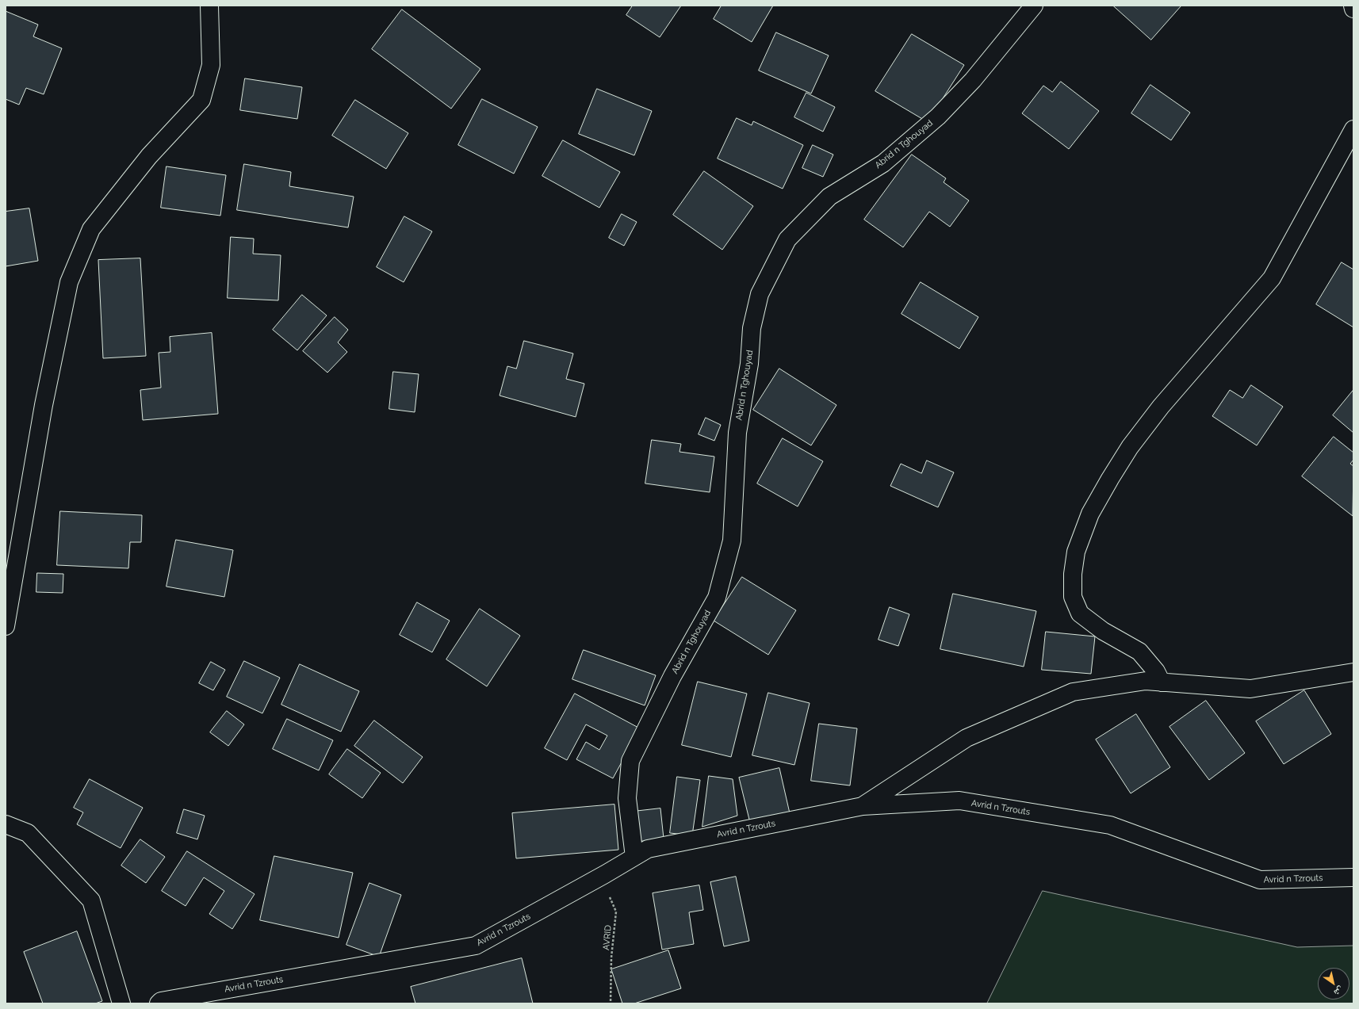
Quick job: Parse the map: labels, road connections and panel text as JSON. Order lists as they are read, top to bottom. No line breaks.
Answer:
{"streets":{"street":["Abrid n Tghouyad","Avrid n Tzrouts"],"path":["AVRID"]},"crossings":[["Abrid n Tghouyad","Avrid n Tzrouts"],["Avrid n Tzrouts","AVRID"]],"north":"bottom right"}
